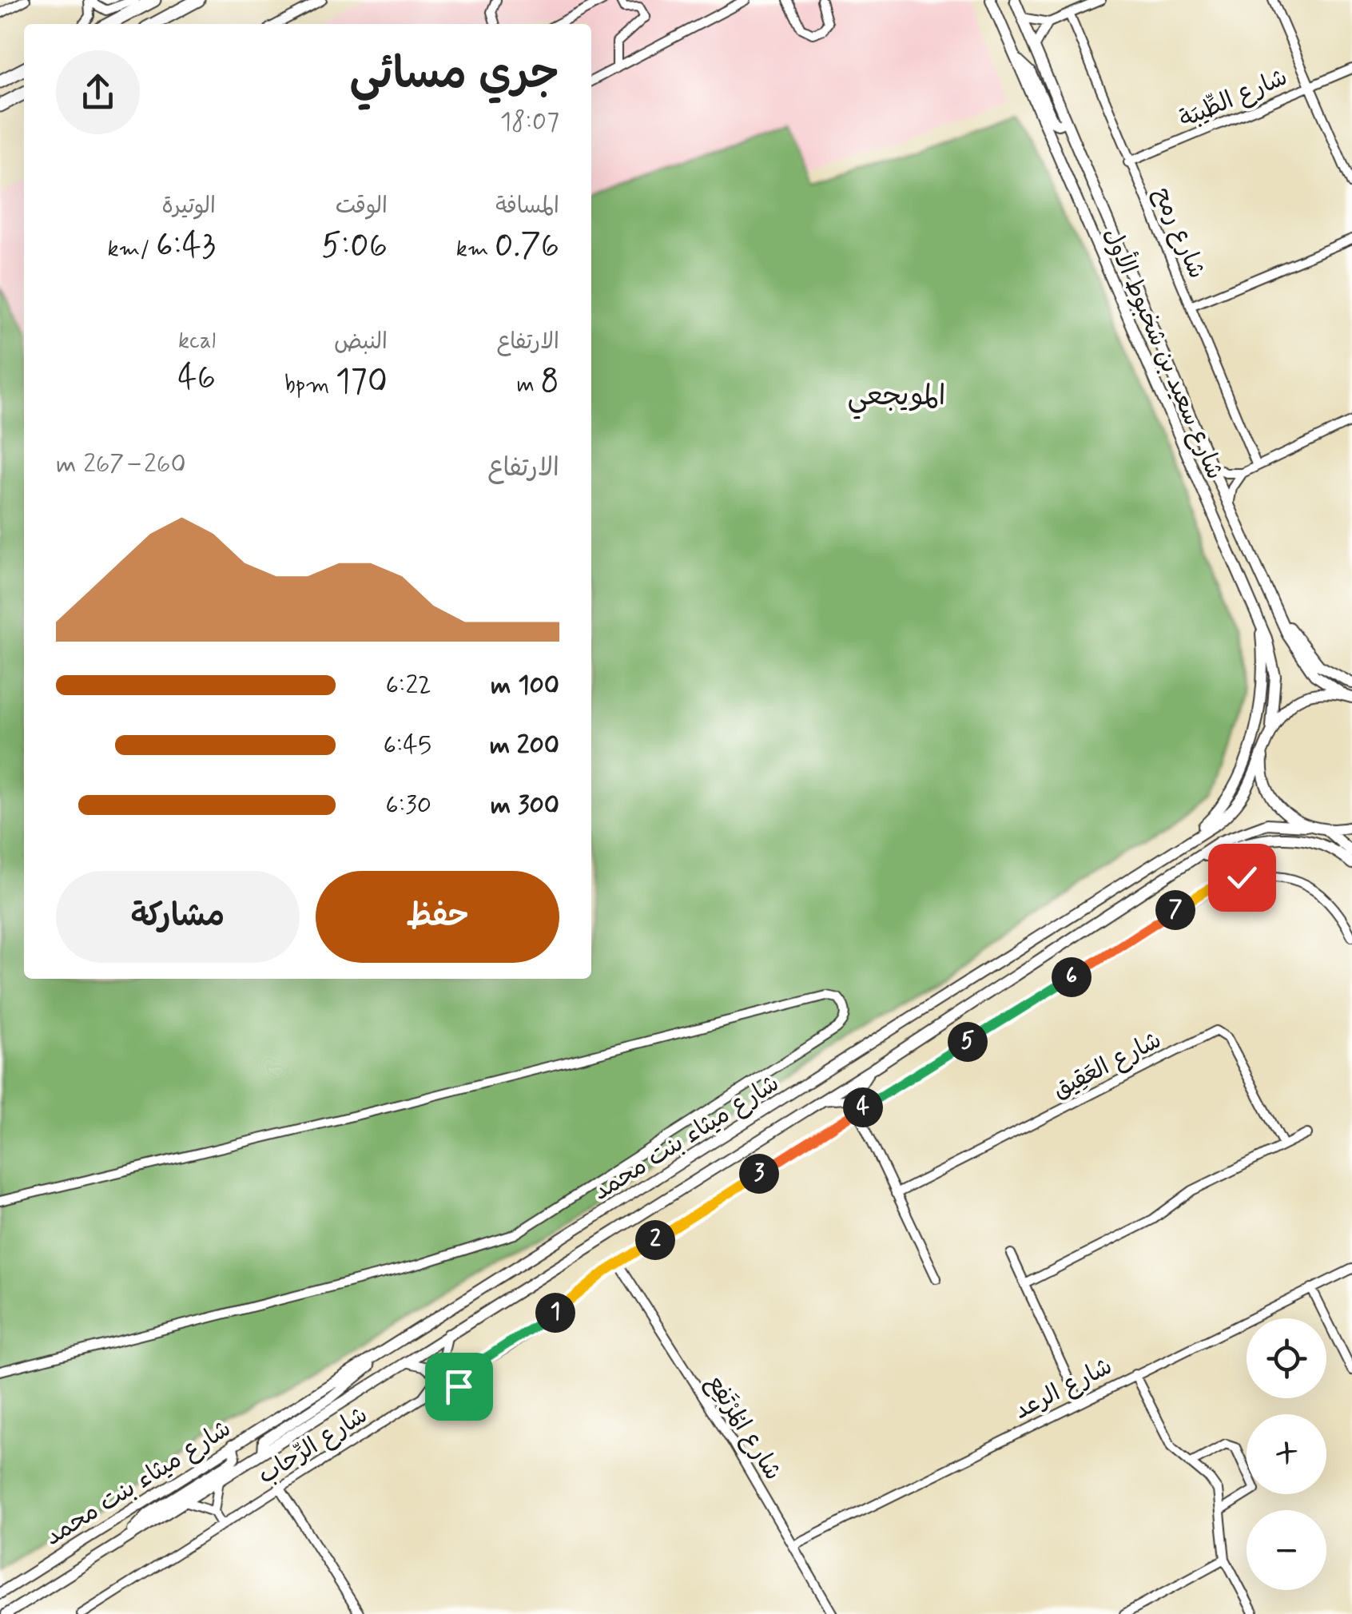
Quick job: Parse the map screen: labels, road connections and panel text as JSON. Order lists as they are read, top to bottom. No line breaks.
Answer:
{"streets":{"main road":["شارع سعيد بن شخبوط الأول","شارع ميثاء بنت محمد"],"street":["شارع الطِّيبَة","شارع رمح","شارع العَقِيق","شارع الرعد","شارع المُرْتَفِع","شارع الرِّحاب"]},"crossings":[["شارع الطِّيبَة","شارع رمح"],["شارع سعيد بن شخبوط الأول","شارع ميثاء بنت محمد"],["شارع الرعد","شارع المُرْتَفِع"]],"districts":["المويجعي"],"page":{"heading":["جري مسائي","18:07"],"stats":[["المسافة","0.76 km"],["الوقت","5:06"],["الوتيرة","6:43 /km"],["الارتفاع","8 m"],["النبض","170 bpm"],["kcal","46"]],"chart":["الارتفاع","260–267 m"],"list":[{"name":"100 m","note":"6:22"},{"name":"200 m","note":"6:45"},{"name":"300 m","note":"6:30"}],"buttons":["حفظ","مشاركة"],"pins":["7","6","5","4","3","2","1"],"map_buttons":["+","−"]}}
